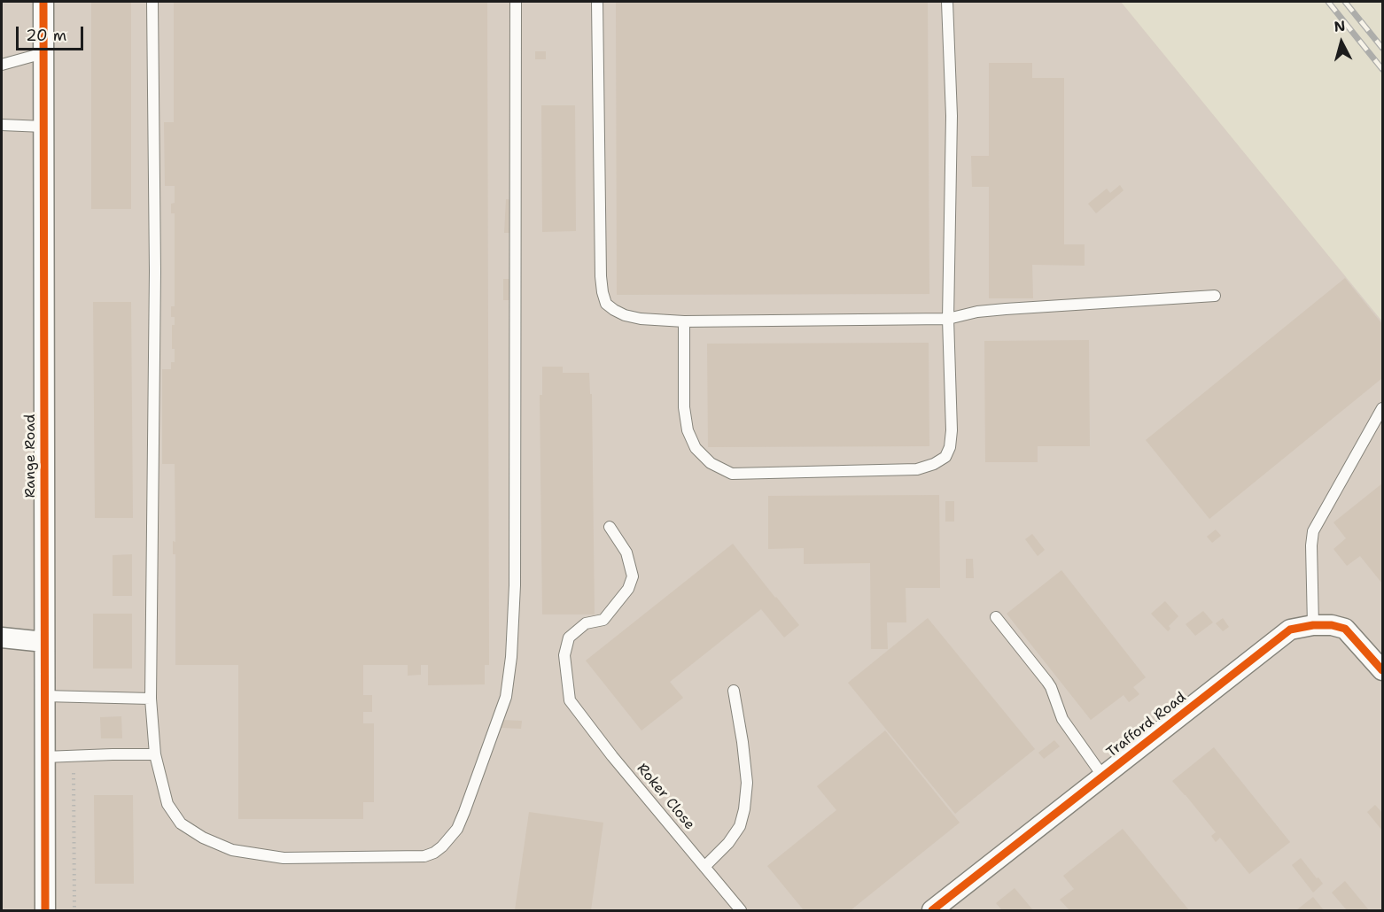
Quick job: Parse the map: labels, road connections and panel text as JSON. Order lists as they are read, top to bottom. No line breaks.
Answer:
{"streets":{"street":["Range Road","Trafford Road"],"lane":["Roker Close"]},"scale_bar":"20 m","north":"top"}
